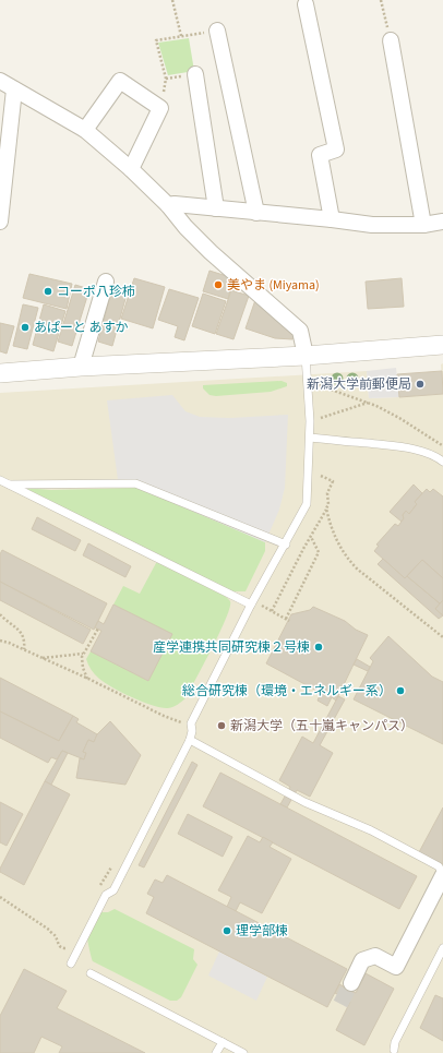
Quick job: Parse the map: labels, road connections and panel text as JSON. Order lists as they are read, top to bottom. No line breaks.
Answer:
{"places":["美やま (Miyama)","コーポ八珍柿","あぱーと あすか","新潟大学前郵便局","産学連携共同研究棟２号棟","総合研究棟（環境・エネルギー系）","新潟大学（五十嵐キャンパス）","理学部棟"]}
